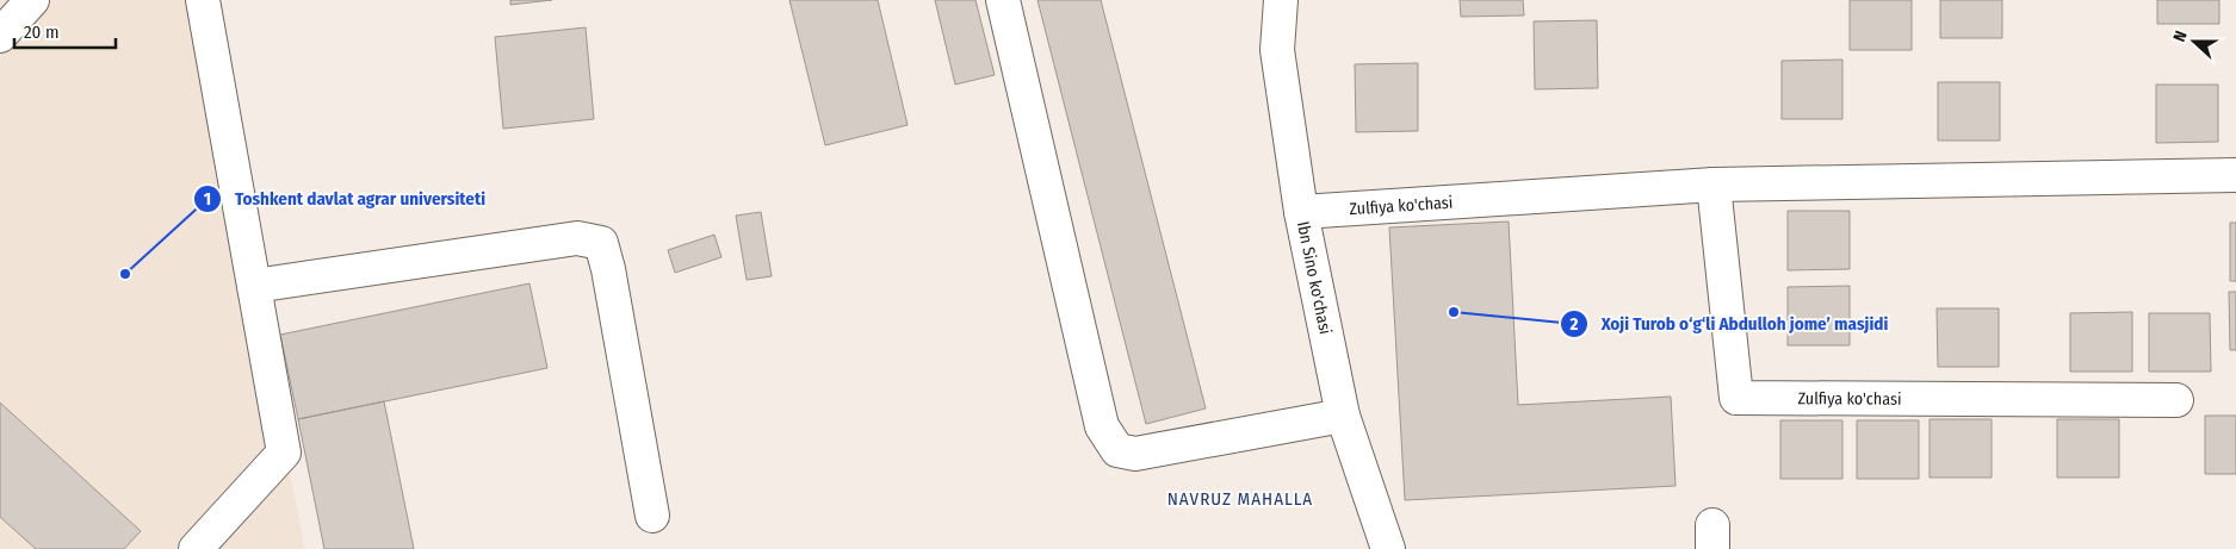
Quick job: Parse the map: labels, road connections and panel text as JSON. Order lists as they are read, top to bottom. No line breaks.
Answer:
{"streets":{"street":["Zulfiya ko'chasi","Ibn Sino ko'chasi"]},"crossings":[["Zulfiya ko'chasi","Ibn Sino ko'chasi"]],"districts":["NAVRUZ MAHALLA"],"places":["Toshkent davlat agrar universiteti","Xoji Turob o‘g‘li Abdulloh jome’ masjidi"],"scale_bar":"20 m","north":"left"}
